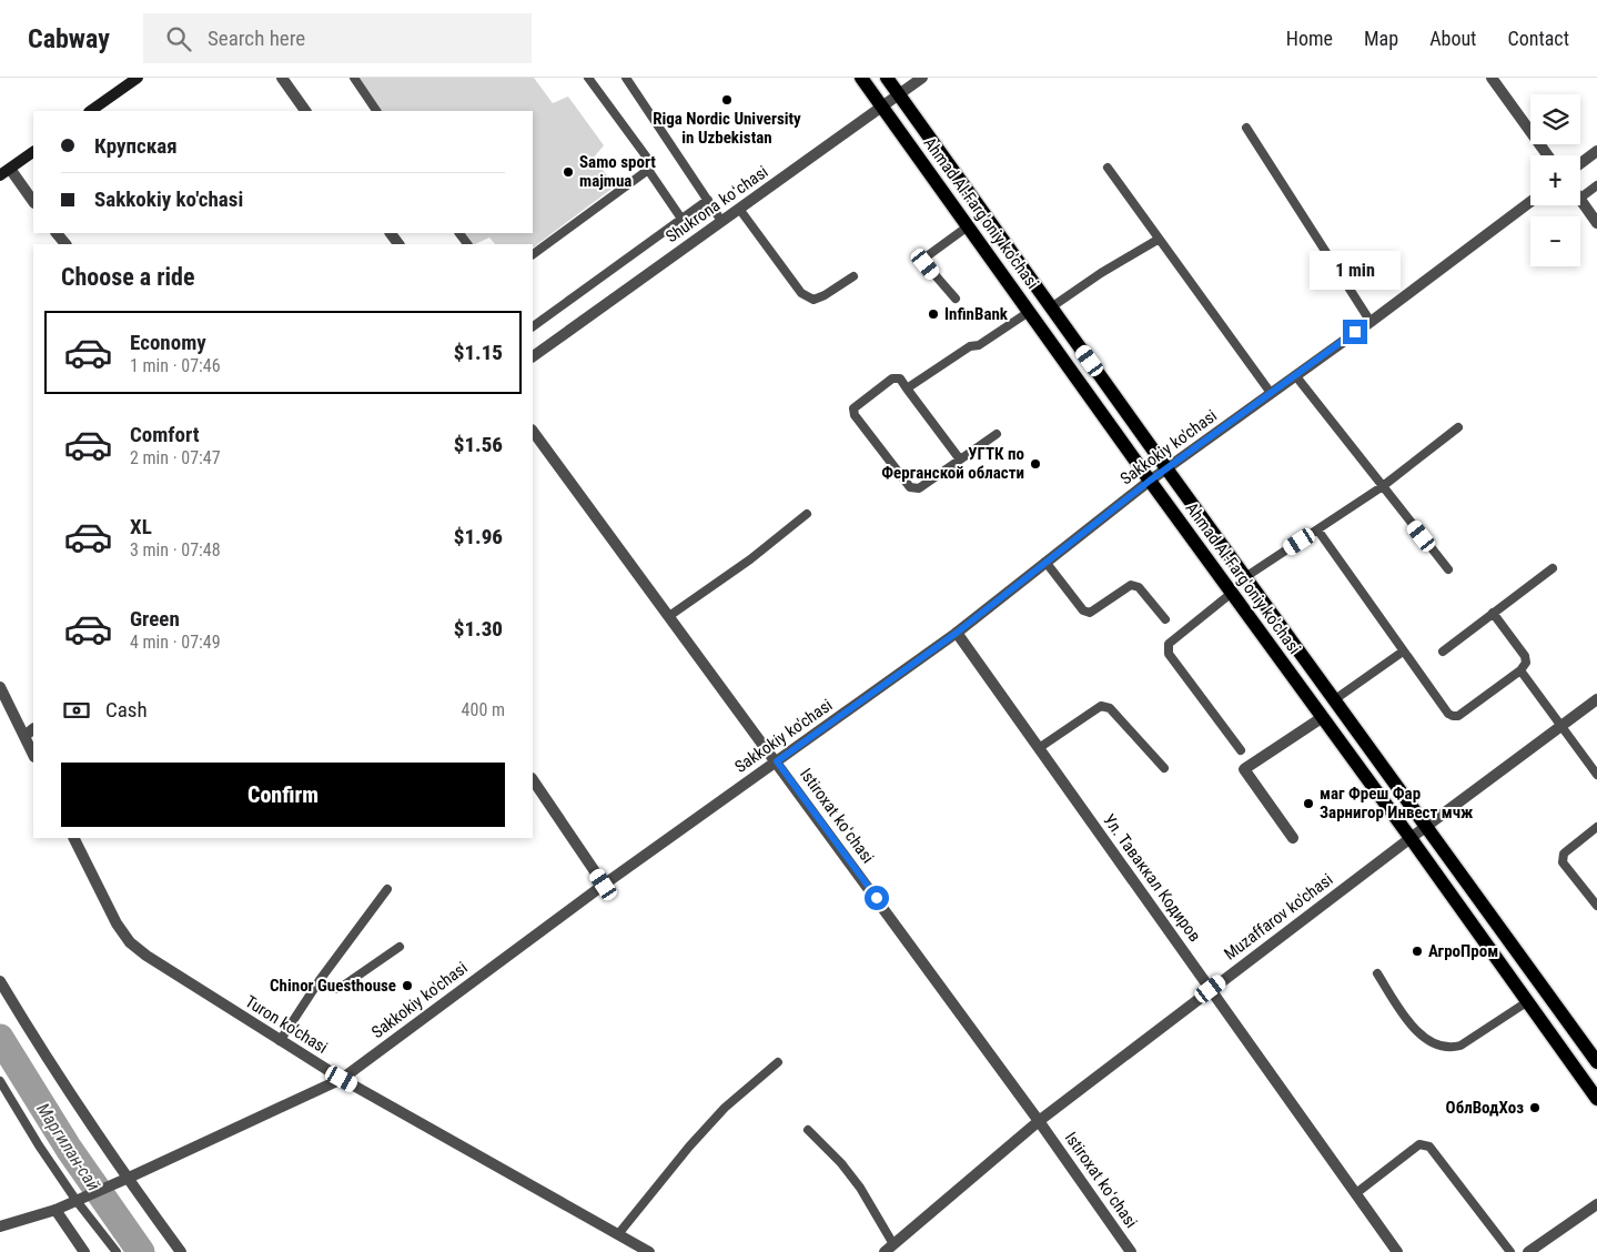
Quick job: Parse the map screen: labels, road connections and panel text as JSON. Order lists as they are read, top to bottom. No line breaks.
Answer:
{"streets":{"main road":["Ahmad Al-Farg'oniy ko'chasi"],"street":["Shukrona koʻchasi","Sakkokiy ko'chasi","Istiroxat koʻchasi","Ул. Таваккал Кодиров","Muzaffarov ko'chasi","Turon ko'chasi"]},"crossings":[["Shukrona koʻchasi","Ahmad Al-Farg'oniy ko'chasi"],["Ahmad Al-Farg'oniy ko'chasi","Sakkokiy ko'chasi"],["Ahmad Al-Farg'oniy ko'chasi","Muzaffarov ko'chasi"],["Sakkokiy ko'chasi","Istiroxat koʻchasi"],["Sakkokiy ko'chasi","Ул. Таваккал Кодиров"],["Sakkokiy ko'chasi","Turon ko'chasi"],["Istiroxat koʻchasi","Muzaffarov ko'chasi"],["Ул. Таваккал Кодиров","Muzaffarov ko'chasi"]],"water":["Маргилан-сай"],"places":["Riga Nordic University in Uzbekistan","Samo sport majmua","InfinBank","УГТК по Ферганской области","маг Фреш Фар Зарнигор Инвест мчж","АгроПром","Chinor Guesthouse","ОблВодХоз"],"page":{"header":"Cabway","search":"Search here","nav":["Home","Map","About","Contact"],"map_buttons":["+","−"],"banner":["Крупская","Sakkokiy ko'chasi"],"heading":"Choose a ride","bubble":"1 min","list":[{"name":"Economy","note":"1 min · 07:46","value":"$1.15"},{"name":"Comfort","note":"2 min · 07:47","value":"$1.56"},{"name":"XL","note":"3 min · 07:48","value":"$1.96"},{"name":"Green","note":"4 min · 07:49","value":"$1.30"}],"pay":["Cash","400 m"],"buttons":"Confirm"}}
